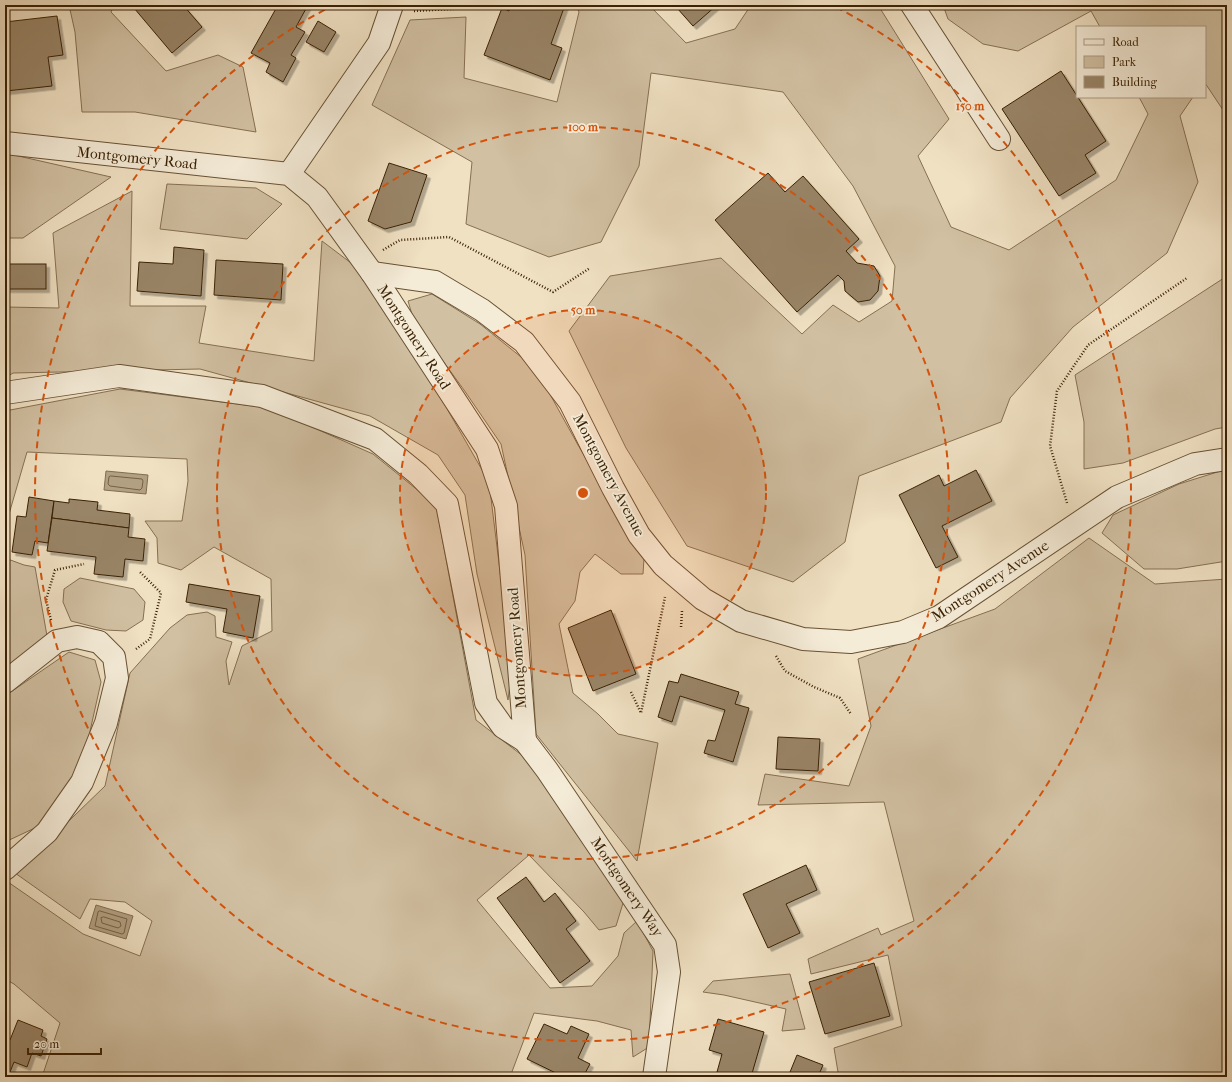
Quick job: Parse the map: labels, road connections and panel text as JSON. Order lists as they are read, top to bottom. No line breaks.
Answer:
{"streets":{"street":["Montgomery Road","Montgomery Avenue","Montgomery Way"]},"crossings":[["Montgomery Road","Montgomery Avenue"],["Montgomery Road","Montgomery Way"]],"legend":["Road","Park","Building"],"scale_bar":"20 m","rings":["150 m","100 m","50 m"]}
